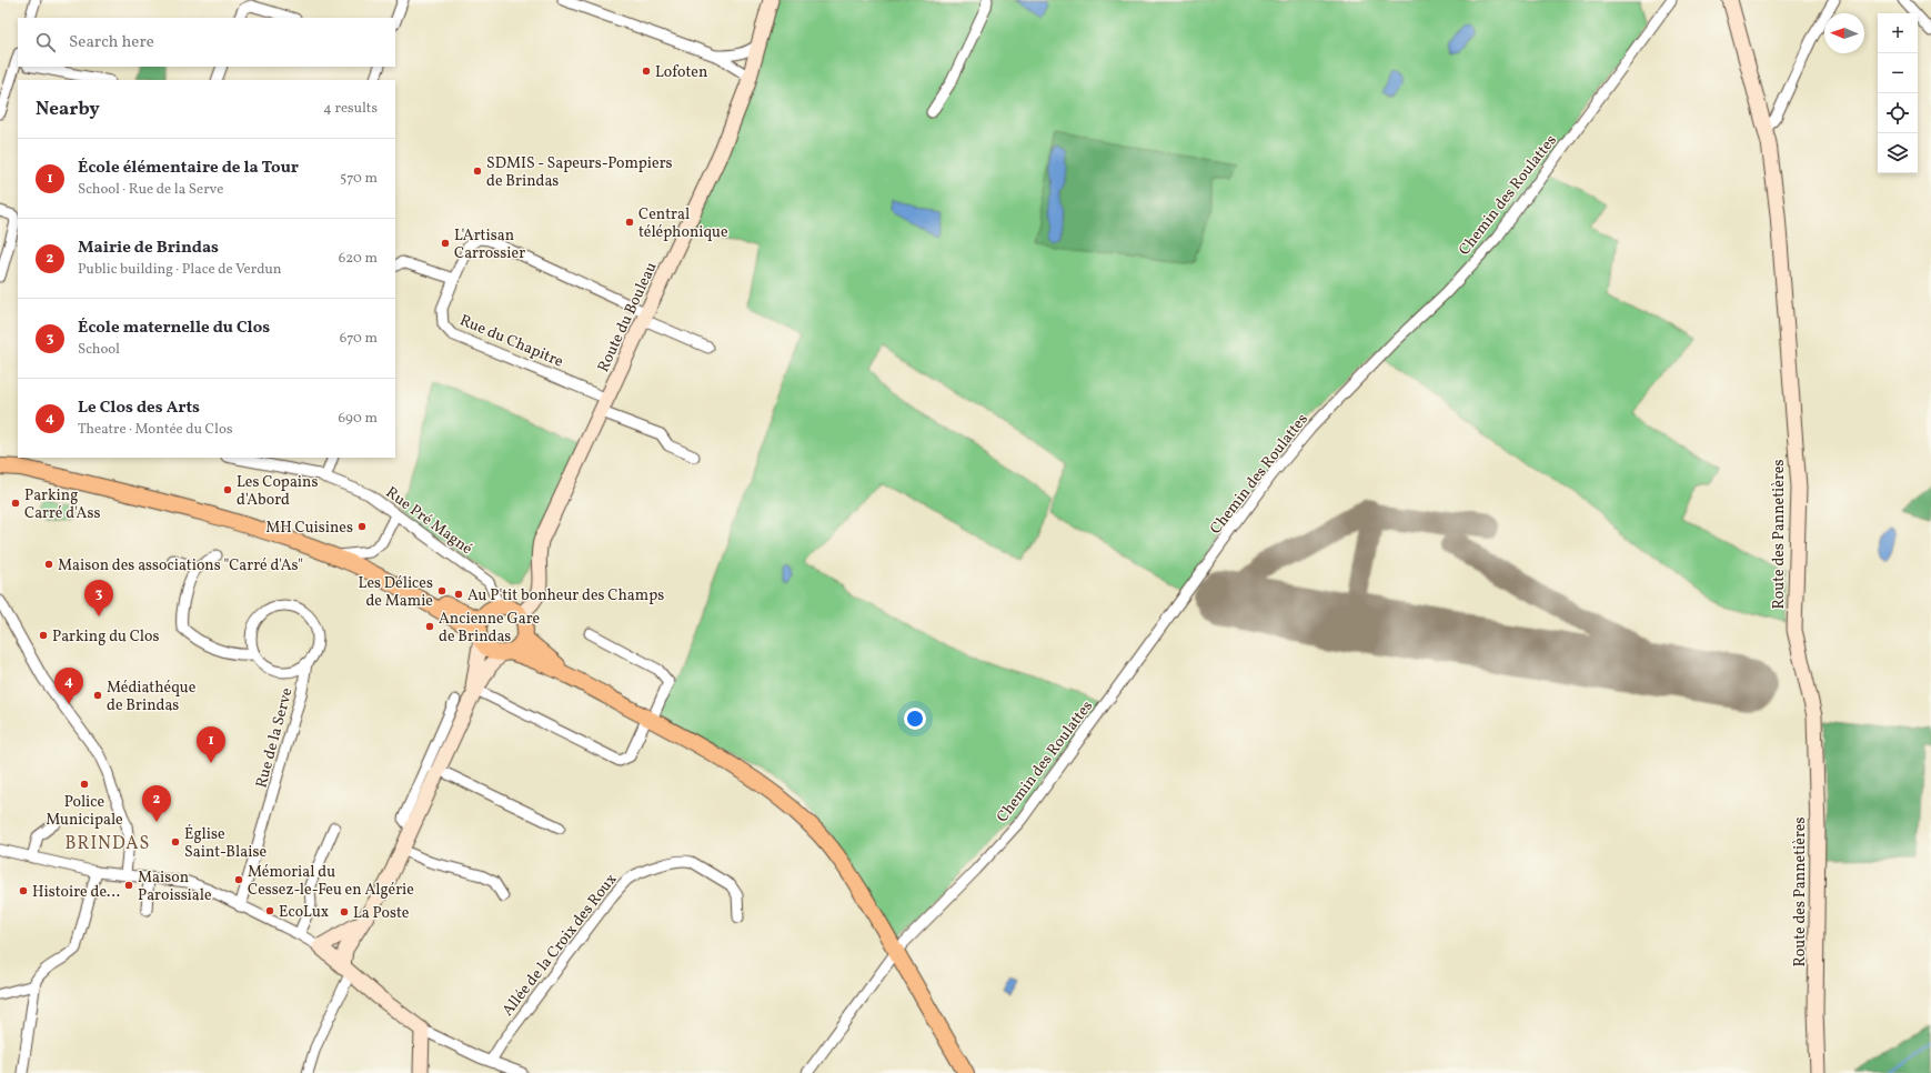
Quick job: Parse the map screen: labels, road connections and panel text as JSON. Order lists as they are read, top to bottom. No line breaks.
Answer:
{"streets":{"street":["Chemin des Roulattes","Route du Bouleau","Rue du Chapitre","Rue Pré Magné","Route des Pannetières","Rue de la Serve","Allée de la Croix des Roux"]},"crossings":[["Route du Bouleau","Rue du Chapitre"],["Route du Bouleau","Rue Pré Magné"]],"districts":["BRINDAS"],"places":["Lofoten","SDMIS - Sapeurs-Pompiers de Brindas","Central téléphonique","L'Artisan Carrossier","Les Copains d'Abord","Parking Carré d'Ass","MH Cuisines","Maison des associations \"Carré d'As\"","Les Délices de Mamie","Au P'tit bonheur des Champs","Ancienne Gare de Brindas","Parking du Clos","Médiathéque de Brindas","Police Municipale","Église Saint-Blaise","Mémorial du Cessez-le-Feu en Algérie","Maison Paroissiale","Histoire de...","EcoLux","La Poste"],"north":"left","page":{"map_buttons":["+","−"],"search":"Search here","heading":["Nearby","4 results"],"list":[{"mark":"1","name":"École élémentaire de la Tour","note":"School · Rue de la Serve","value":"570 m"},{"mark":"2","name":"Mairie de Brindas","note":"Public building · Place de Verdun","value":"620 m"},{"mark":"3","name":"École maternelle du Clos","note":"School","value":"670 m"},{"mark":"4","name":"Le Clos des Arts","note":"Theatre · Montée du Clos","value":"690 m"}],"pins":["3","4","1","2"]}}
